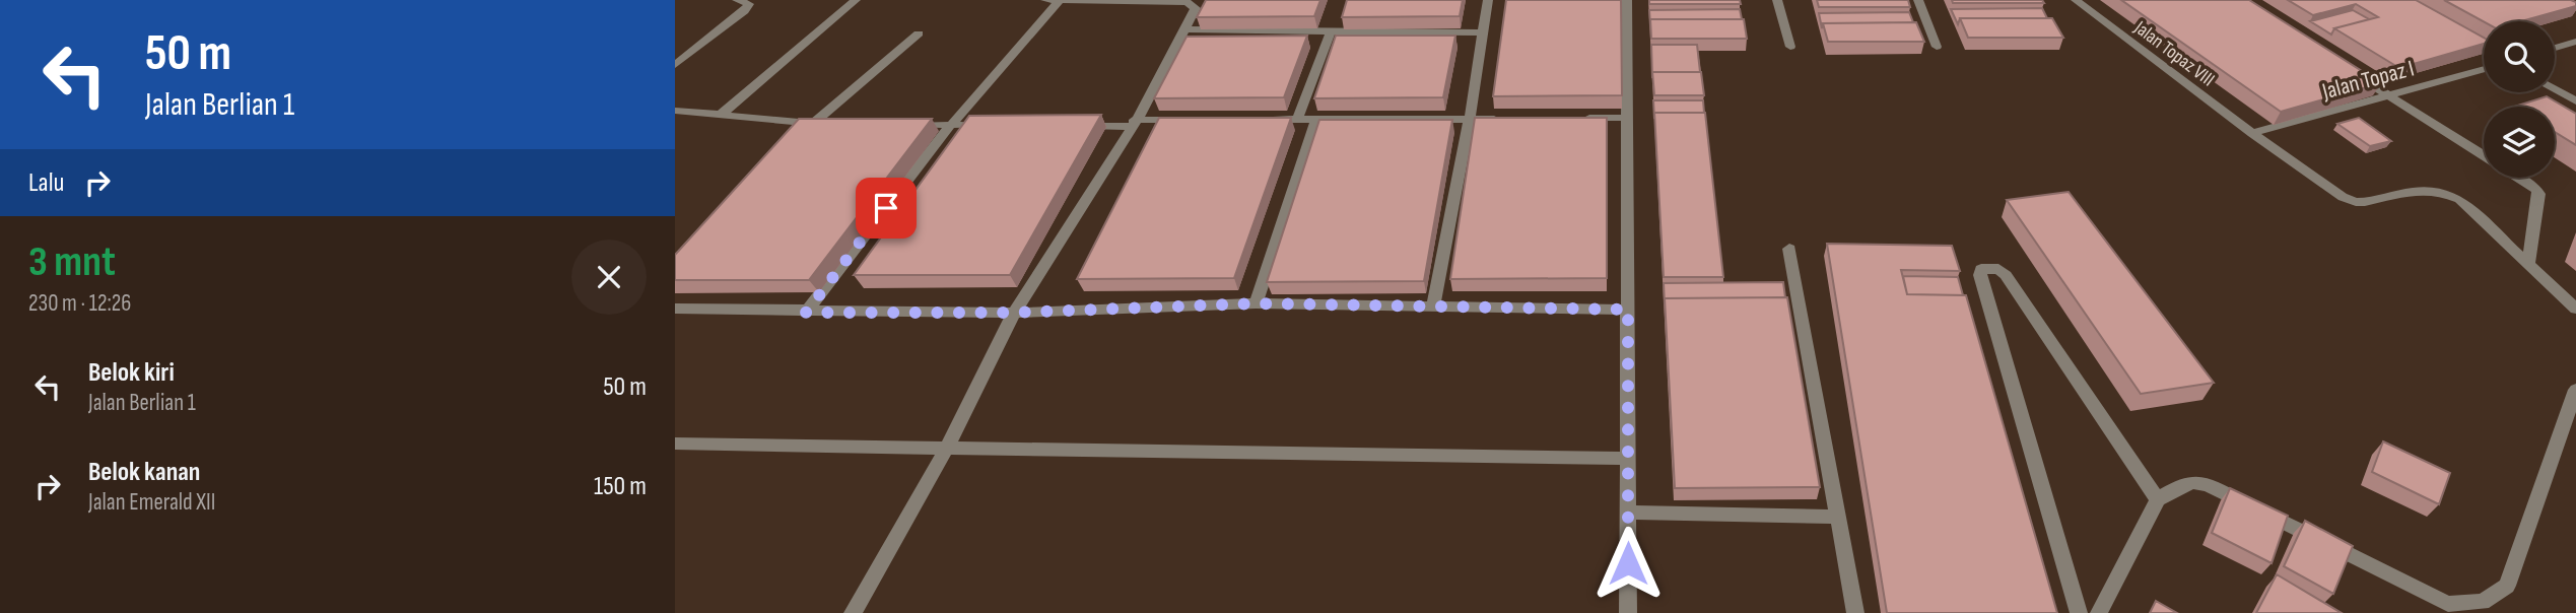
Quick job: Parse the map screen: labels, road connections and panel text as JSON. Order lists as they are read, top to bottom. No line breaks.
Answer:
{"streets":{"street":["Jalan Topaz VIII","Jalan Topaz I"]},"crossings":[["Jalan Topaz VIII","Jalan Topaz I"]],"page":{"turn":["50 m","Jalan Berlian 1"],"then":"Lalu","heading":["3 mnt","230 m · 12:26"],"list":[{"name":"Belok kiri","note":"Jalan Berlian 1","value":"50 m"},{"name":"Belok kanan","note":"Jalan Emerald XII","value":"150 m"}]}}
